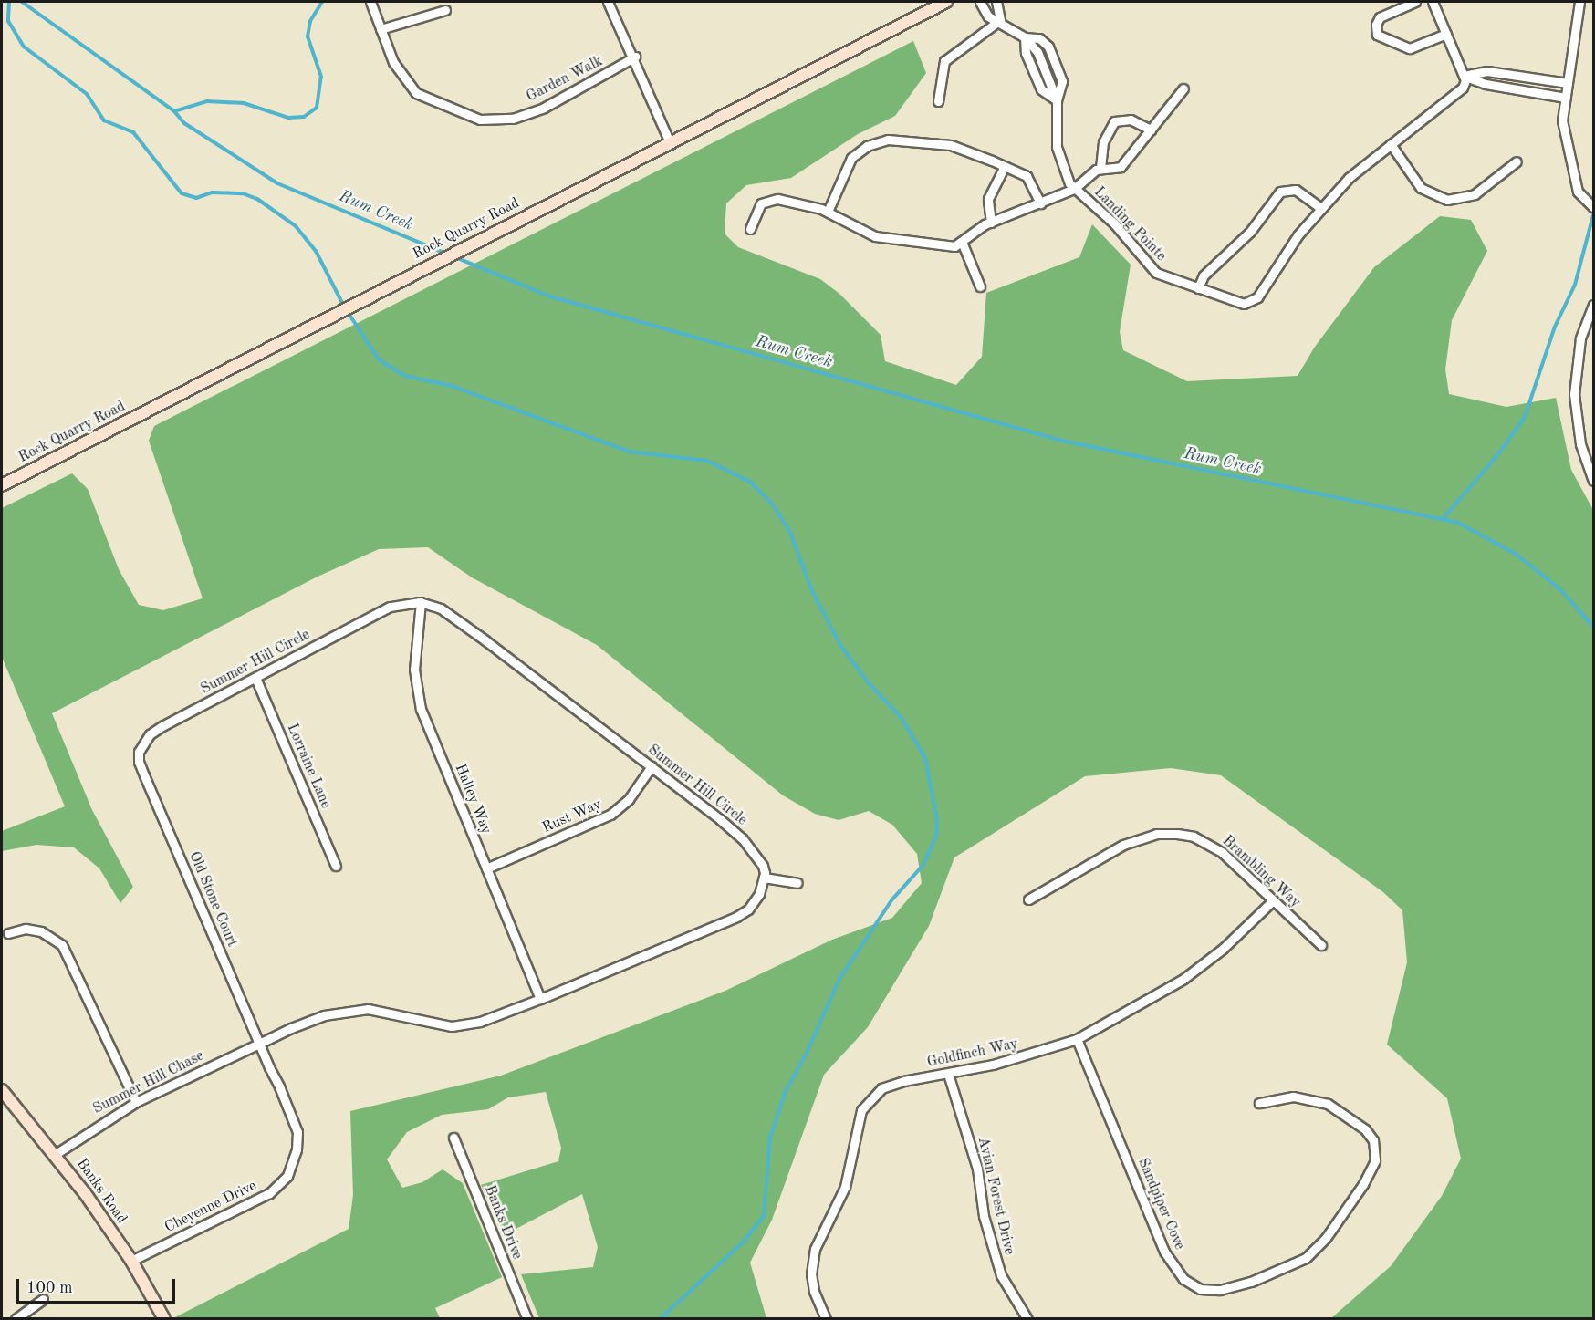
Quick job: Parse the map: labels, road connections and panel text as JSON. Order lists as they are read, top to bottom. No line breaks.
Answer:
{"streets":{"street":["Garden Walk","Landing Pointe","Rock Quarry Road","Summer Hill Circle","Lorraine Lane","Halley Way","Rust Way","Brambling Way","Old Stone Court","Goldfinch Way","Summer Hill Chase","Banks Road","Avian Forest Drive","Sandpiper Cove","Cheyenne Drive","Banks Drive"]},"crossings":[["Summer Hill Circle","Lorraine Lane"],["Summer Hill Circle","Halley Way"],["Summer Hill Circle","Rust Way"],["Summer Hill Circle","Old Stone Court"],["Halley Way","Rust Way"],["Brambling Way","Goldfinch Way"],["Old Stone Court","Summer Hill Chase"],["Old Stone Court","Cheyenne Drive"],["Goldfinch Way","Avian Forest Drive"],["Goldfinch Way","Sandpiper Cove"],["Summer Hill Chase","Banks Road"],["Summer Hill Chase","Cheyenne Drive"],["Banks Road","Cheyenne Drive"]],"water":["Rum Creek"],"scale_bar":"100 m"}
